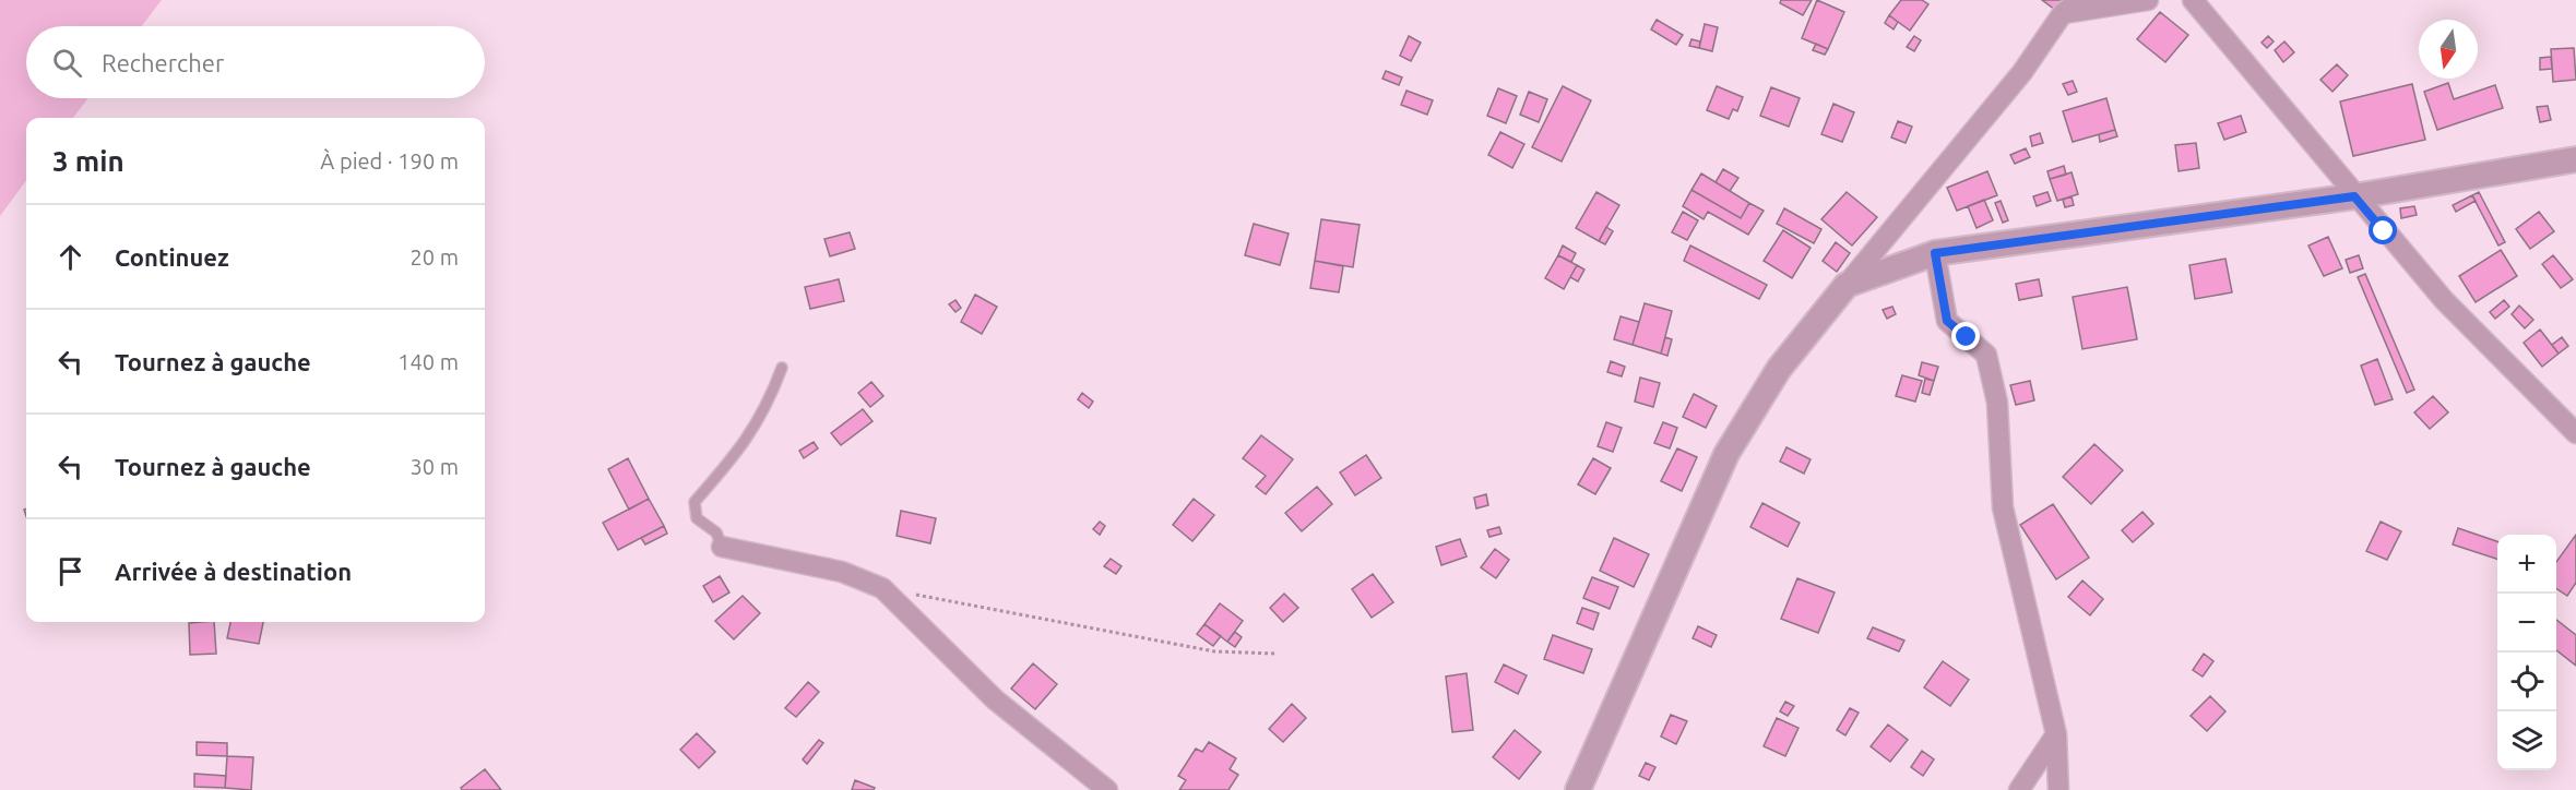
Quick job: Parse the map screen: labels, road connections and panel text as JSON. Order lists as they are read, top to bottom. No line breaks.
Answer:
{"north":"bottom","page":{"search":"Rechercher","heading":["3 min","À pied · 190 m"],"list":[["Continuez","20 m"],["Tournez à gauche","140 m"],["Tournez à gauche","30 m"],"Arrivée à destination"],"map_buttons":["+","−"]}}
